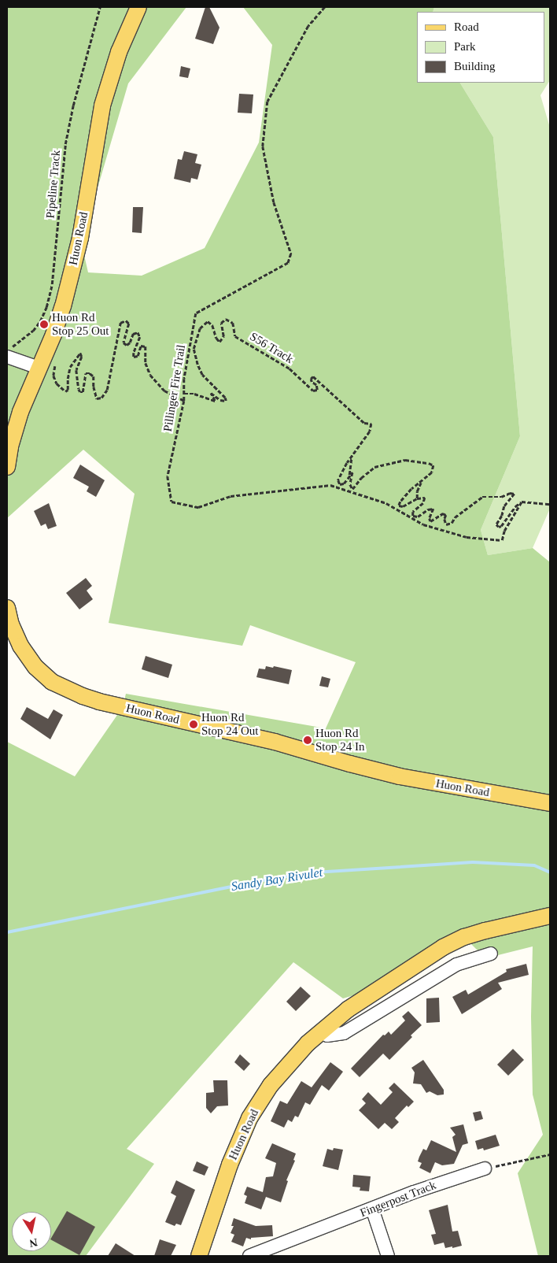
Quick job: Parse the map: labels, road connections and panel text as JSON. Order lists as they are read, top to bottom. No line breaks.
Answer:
{"streets":{"main road":["Huon Road"],"street":["Fingerpost Track"],"path":["Pipeline Track","S56 Track","Pillinger Fire Trail"]},"crossings":[["S56 Track","Pillinger Fire Trail"]],"water":["Sandy Bay Rivulet"],"places":["Huon Rd Stop 25 Out","Huon Rd Stop 24 Out","Huon Rd Stop 24 In"],"legend":["Road","Park","Building"],"north":"bottom"}
